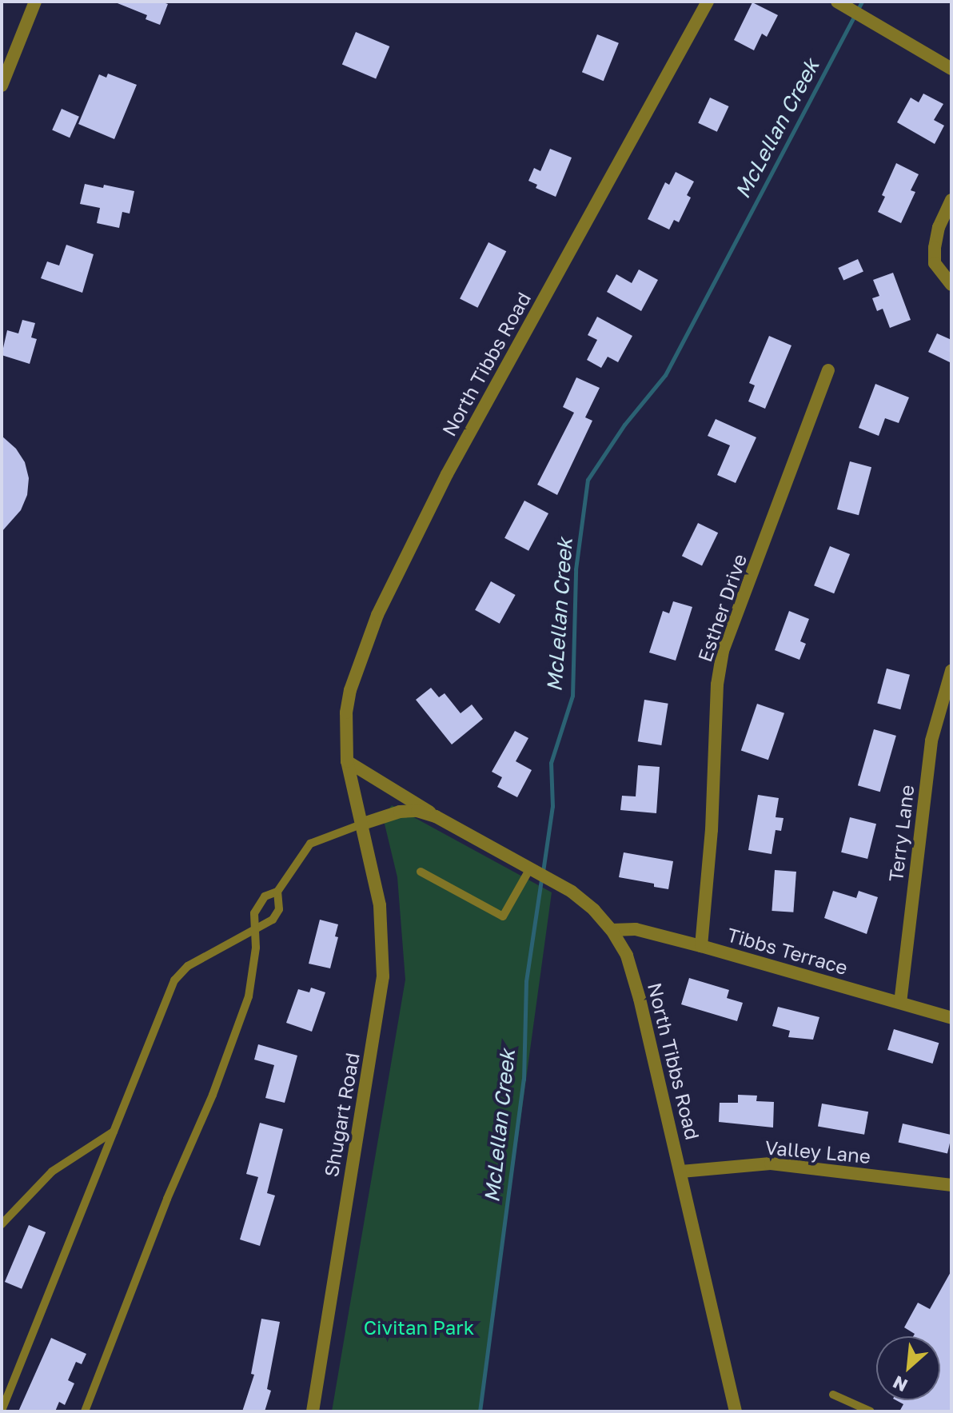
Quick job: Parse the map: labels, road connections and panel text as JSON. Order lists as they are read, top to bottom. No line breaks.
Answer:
{"streets":{"street":["North Tibbs Road","Esther Drive","Terry Lane","Tibbs Terrace","Shugart Road","Valley Lane"]},"crossings":[["North Tibbs Road","Tibbs Terrace"],["North Tibbs Road","Shugart Road"],["North Tibbs Road","Valley Lane"],["Esther Drive","Tibbs Terrace"],["Terry Lane","Tibbs Terrace"]],"water":["McLellan Creek"],"parks":["Civitan Park"],"north":"bottom left"}
